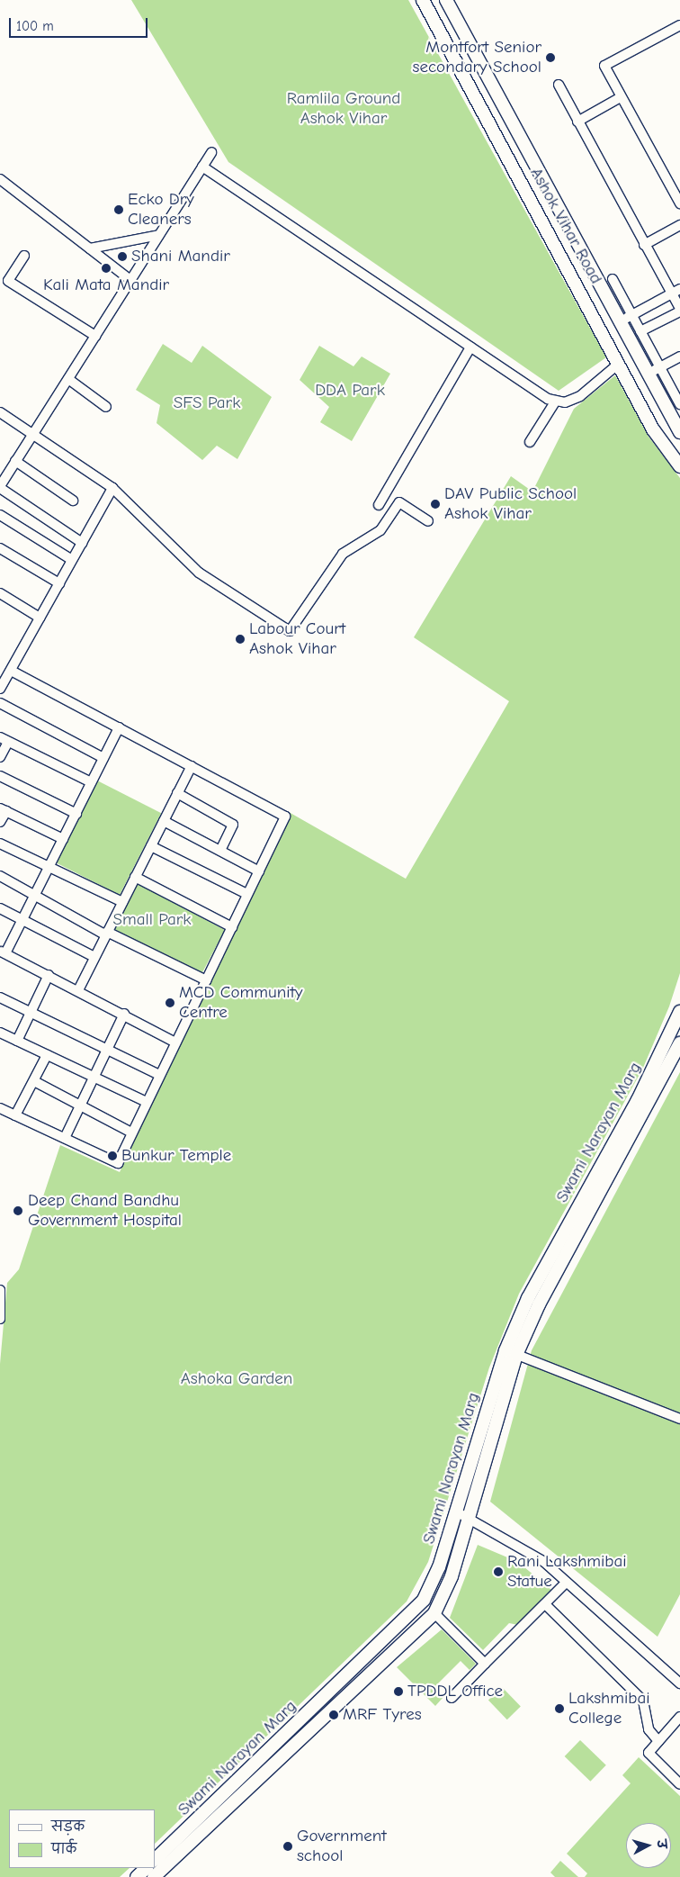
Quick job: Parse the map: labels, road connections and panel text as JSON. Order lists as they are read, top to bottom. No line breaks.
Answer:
{"streets":{"main road":["Ashok Vihar Road","Swami Narayan Marg"]},"parks":["Ramlila Ground Ashok Vihar","DDA Park","SFS Park","Small Park","Ashoka Garden"],"places":["Montfort Senior secondary School","Ecko Dry Cleaners","Shani Mandir","Kali Mata Mandir","DAV Public School Ashok Vihar","Labour Court Ashok Vihar","MCD Community Centre","Bunkur Temple","Deep Chand Bandhu Government Hospital","Rani Lakshmibai Statue","TPDDL Office","Lakshmibai College","MRF Tyres","Government school"],"legend":["सड़क","पार्क"],"scale_bar":"100 m","north":"right"}
